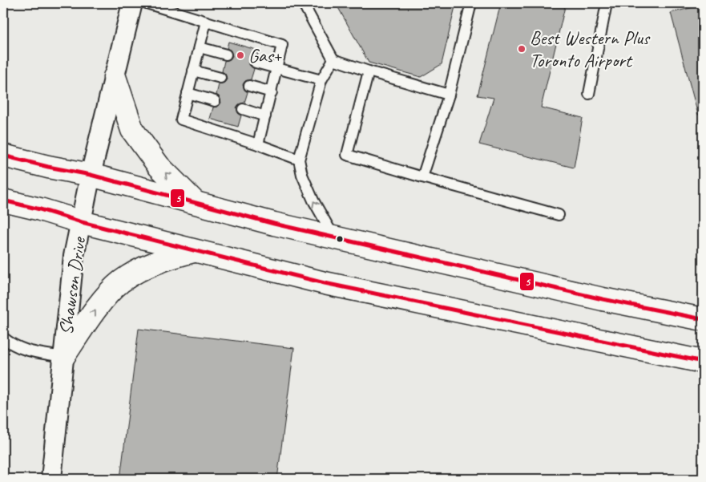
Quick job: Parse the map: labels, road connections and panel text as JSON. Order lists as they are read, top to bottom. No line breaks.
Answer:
{"streets":{"street":["Shawson Drive"]},"places":["Best Western Plus Toronto Airport","Gas+"],"lines":["transit line 5"]}
